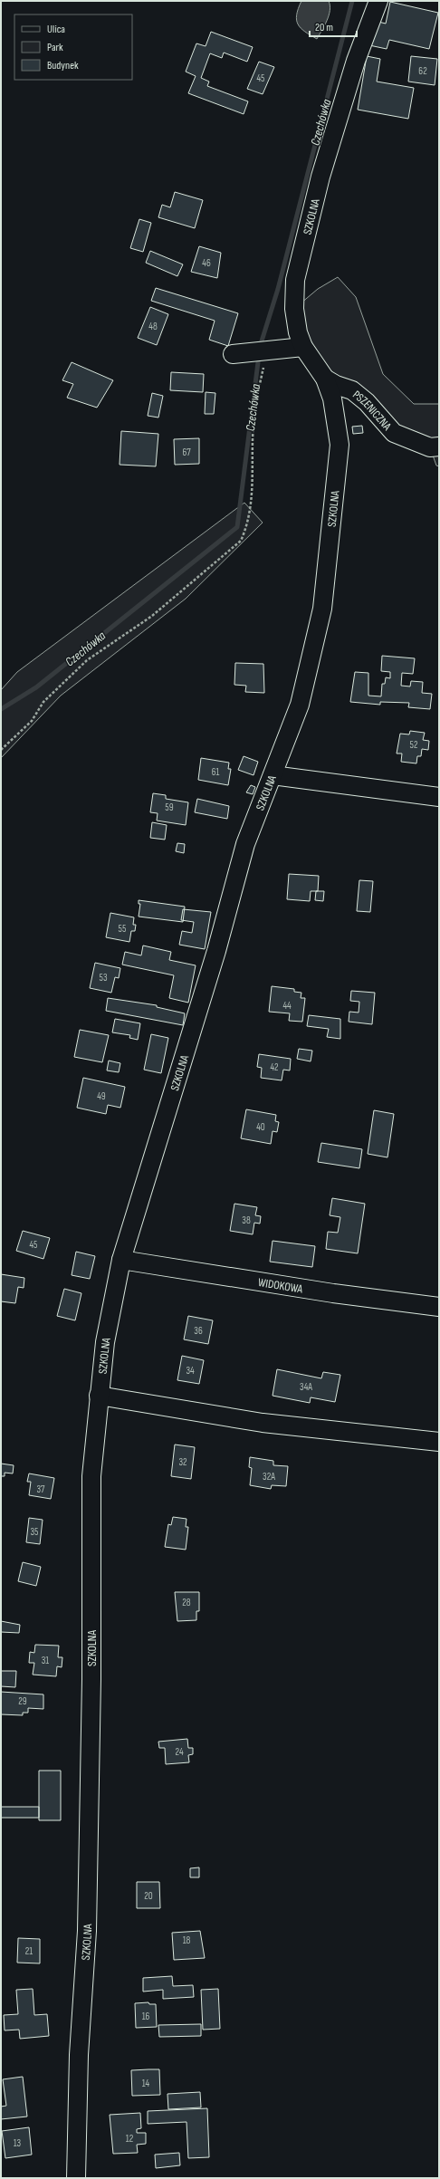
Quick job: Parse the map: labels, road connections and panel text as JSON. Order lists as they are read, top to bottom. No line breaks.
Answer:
{"streets":{"street":["SZKOLNA","PSZENICZNA","WIDOKOWA"]},"crossings":[["SZKOLNA","PSZENICZNA"],["SZKOLNA","WIDOKOWA"]],"water":["Czechówka"],"house_numbers":["62","45","46","48","67","52","61","59","55","53","44","42","49","40","38","45","36","34","34A","32","32A","37","35","28","31","29","24","20","18","21","16","14","12","13"],"legend":["Ulica","Park","Budynek"],"scale_bar":"20 m"}
